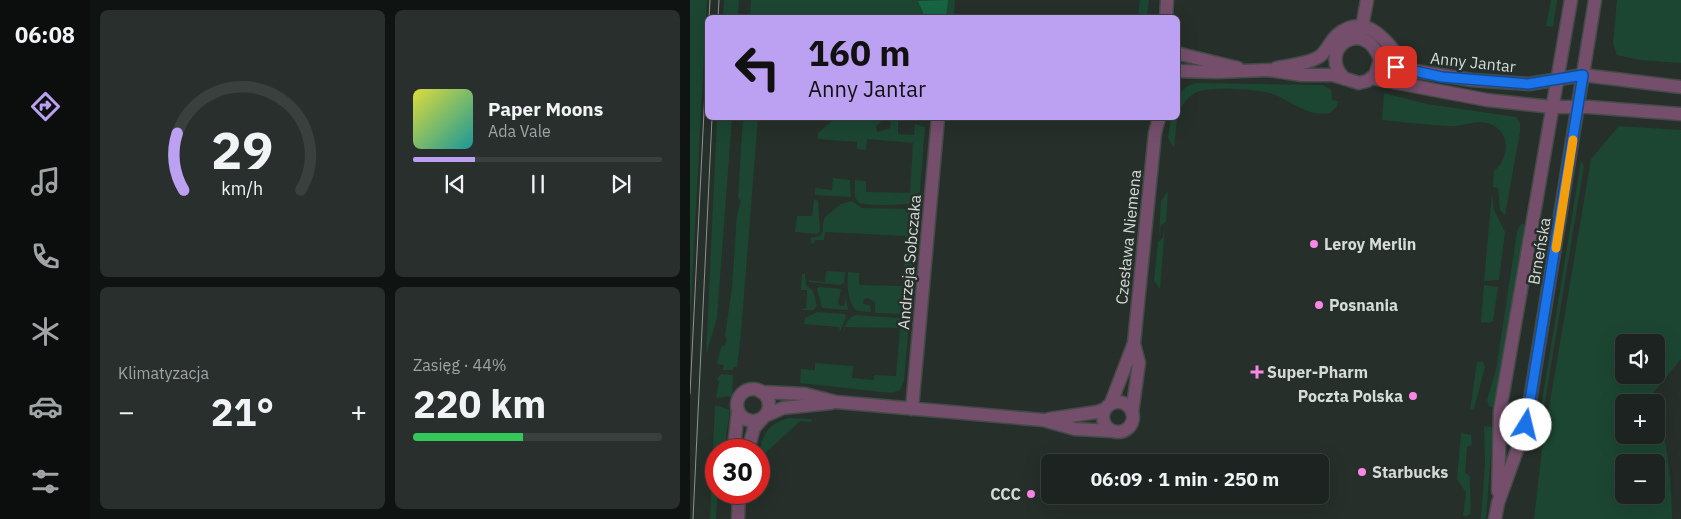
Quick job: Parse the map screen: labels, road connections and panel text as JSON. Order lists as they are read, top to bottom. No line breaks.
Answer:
{"streets":{"street":["Anny Jantar","Czesława Niemena","Brneńska","Andrzeja Sobczaka"]},"crossings":[["Anny Jantar","Brneńska"],["Czesława Niemena","Andrzeja Sobczaka"]],"places":{"other":["Leroy Merlin","Posnania","Poczta Polska","Starbucks","CCC"],"health":["Super-Pharm"]},"page":{"tabs":"06:08","turn":["160 m","Anny Jantar"],"song":["Paper Moons","Ada Vale"],"tile":["Klimatyzacja",["Zasięg · 44%","220 km"]],"map_buttons":["+","−"],"heat":["−","21°","+"],"limit":"30","trip":"06:09 · 1 min · 250 m","gauge":["29","km/h"]}}
